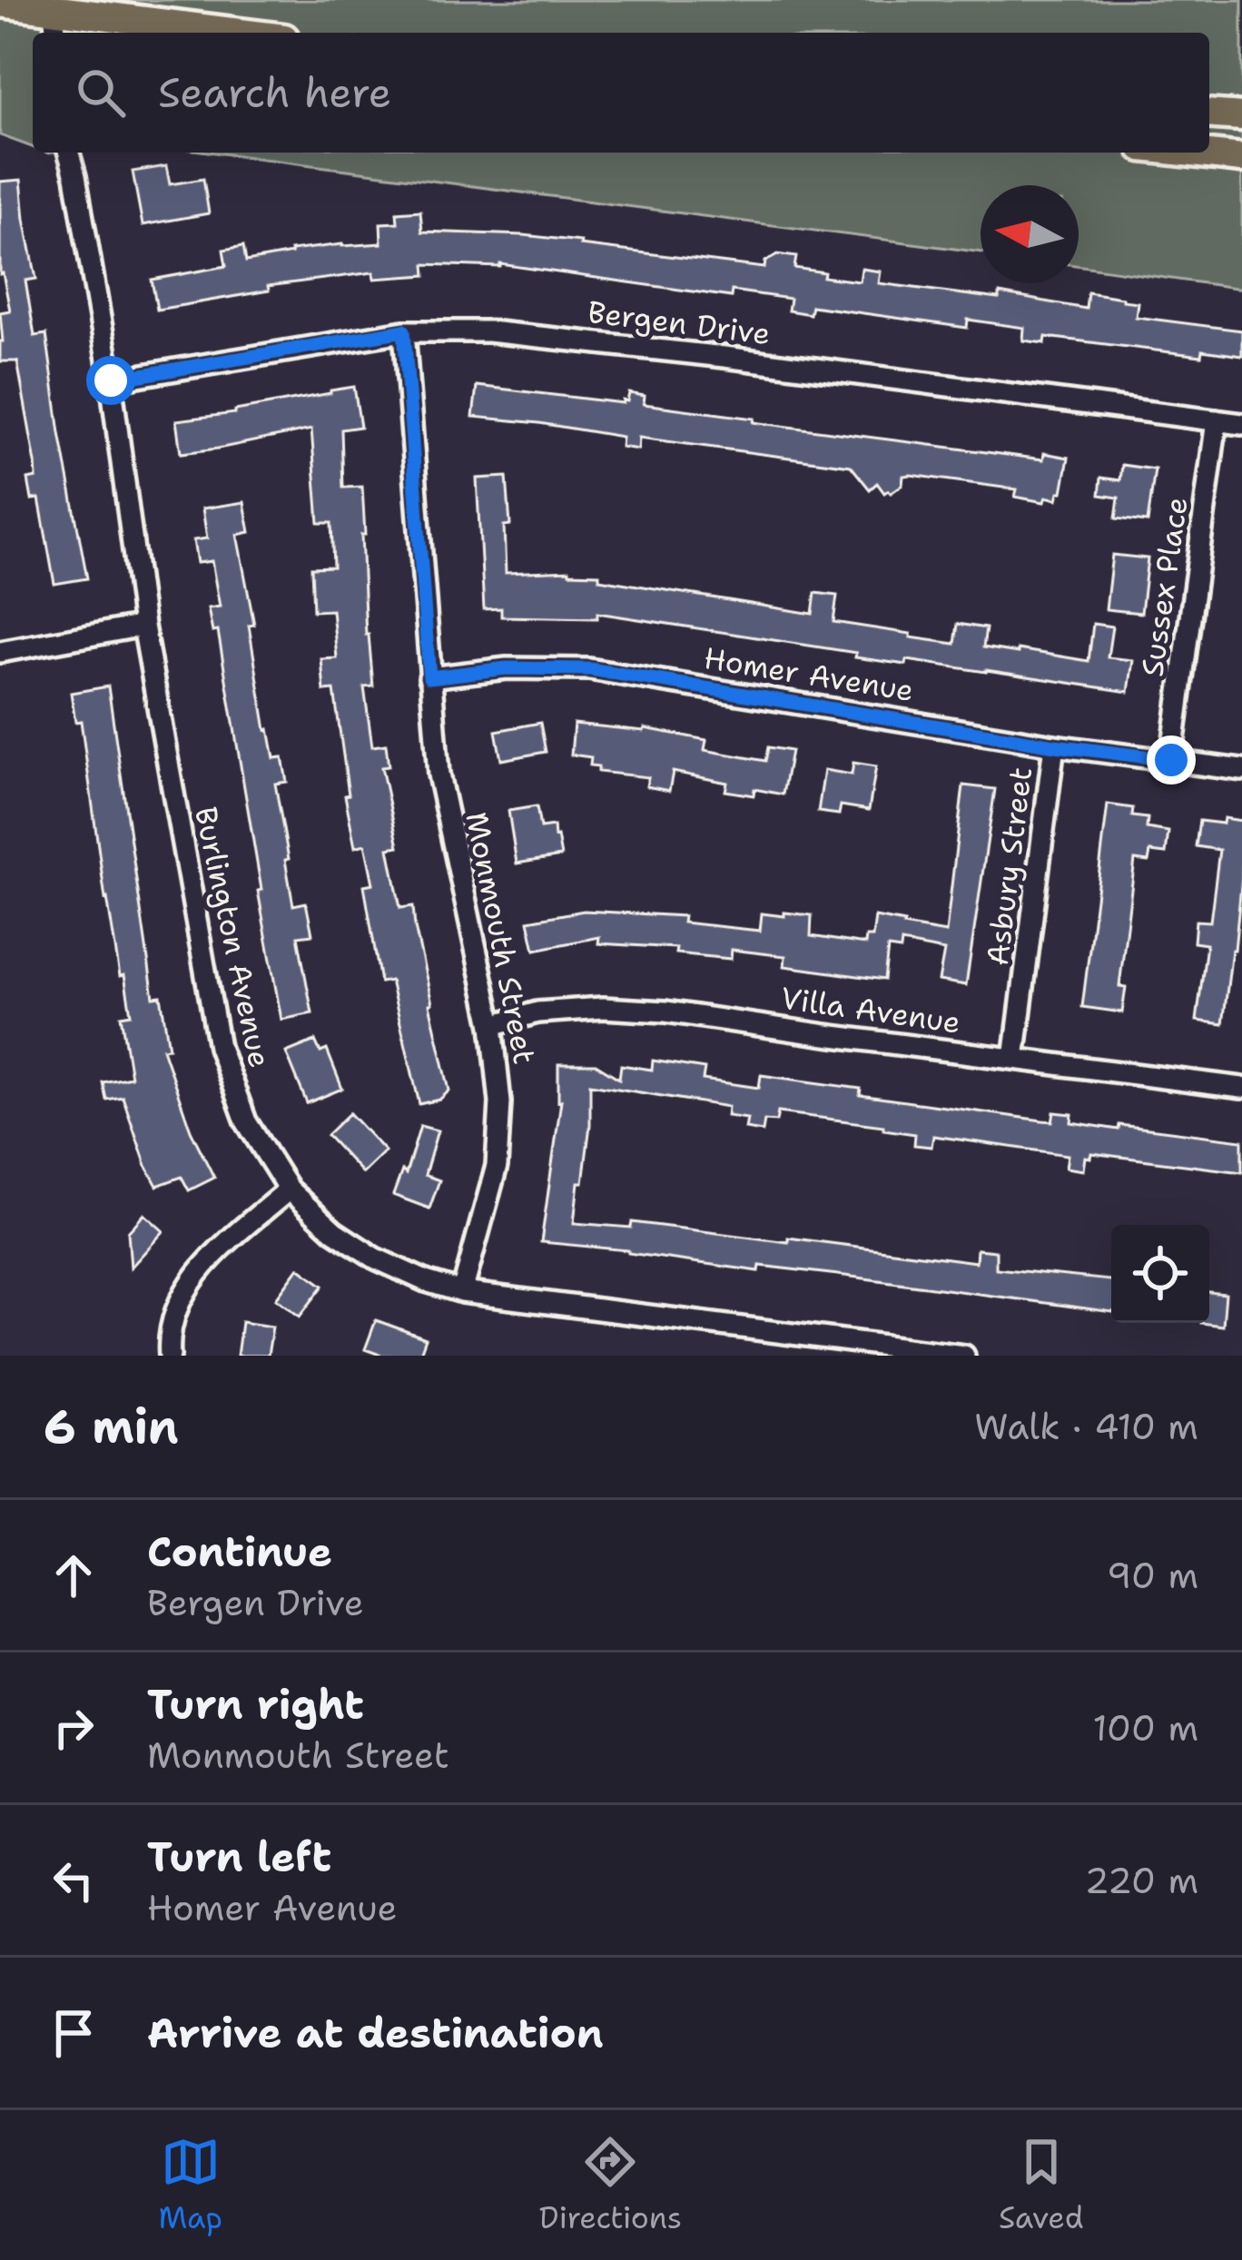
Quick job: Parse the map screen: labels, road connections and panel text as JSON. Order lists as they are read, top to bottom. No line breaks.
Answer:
{"streets":{"street":["Bergen Drive","Sussex Place","Homer Avenue","Asbury Street","Burlington Avenue","Monmouth Street","Villa Avenue"]},"crossings":[["Bergen Drive","Sussex Place"],["Bergen Drive","Burlington Avenue"],["Bergen Drive","Monmouth Street"],["Sussex Place","Homer Avenue"],["Homer Avenue","Asbury Street"],["Homer Avenue","Monmouth Street"],["Asbury Street","Villa Avenue"],["Burlington Avenue","Monmouth Street"],["Monmouth Street","Villa Avenue"]],"north":"left","page":{"search":"Search here","heading":["6 min","Walk · 410 m"],"list":[["Continue","Bergen Drive","90 m"],["Turn right","Monmouth Street","100 m"],["Turn left","Homer Avenue","220 m"],"Arrive at destination"],"nav":["Map","Directions","Saved"]}}
